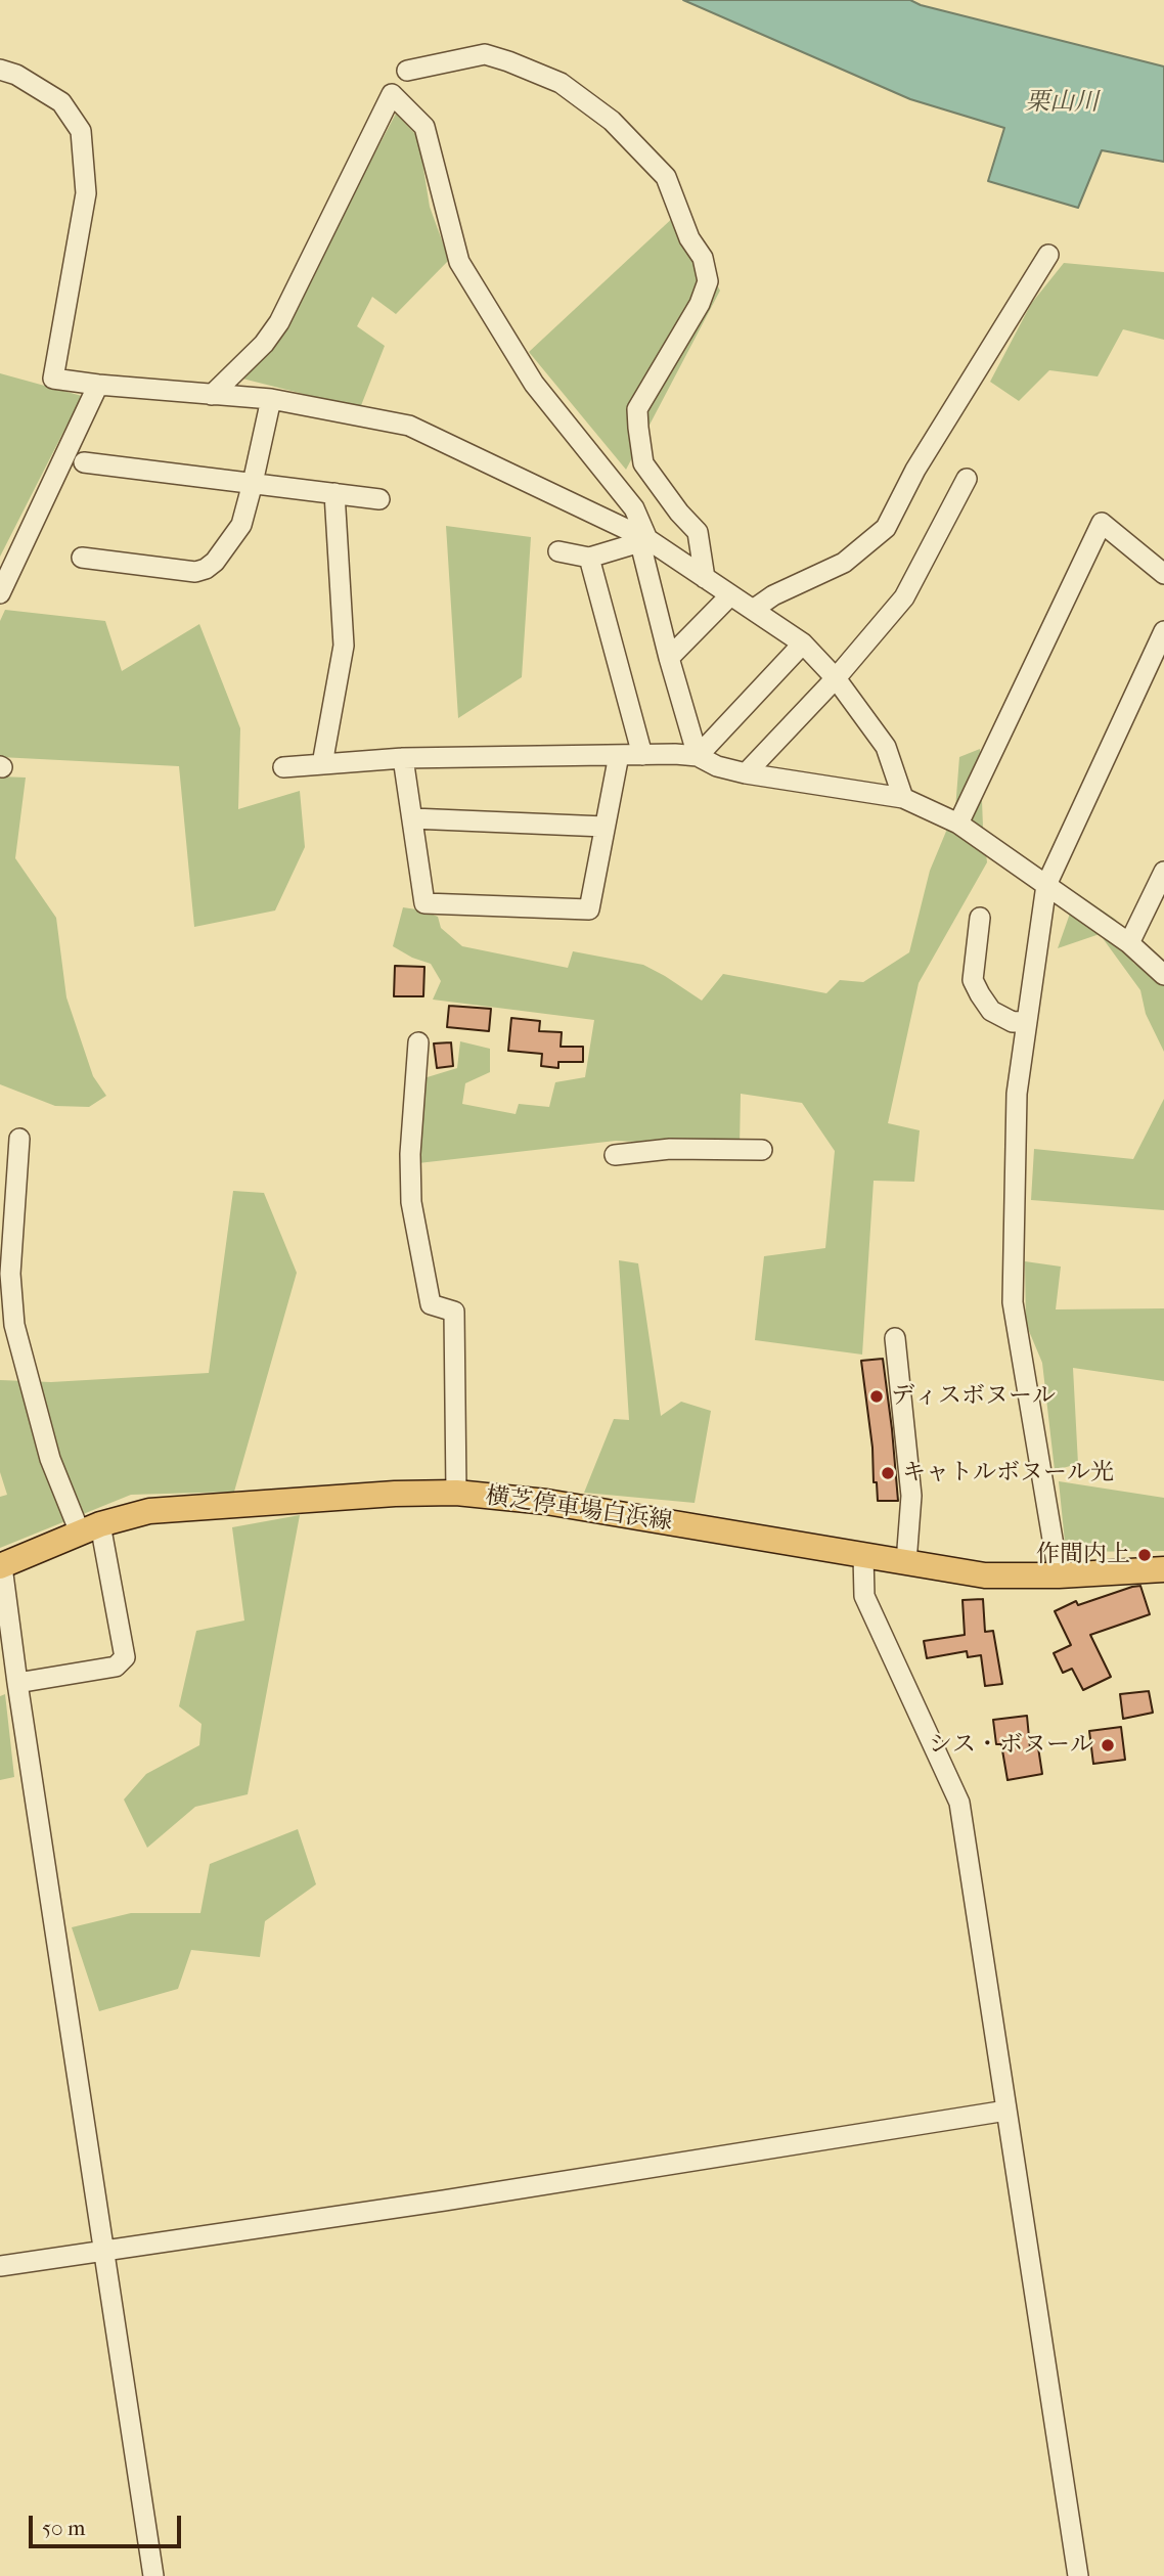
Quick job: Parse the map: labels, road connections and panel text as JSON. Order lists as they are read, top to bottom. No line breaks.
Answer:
{"streets":{"main road":["横芝停車場白浜線"]},"water":["栗山川"],"places":["ディスボヌール","キャトルボヌール光","作間内上","シス・ボヌール"],"scale_bar":"50 m"}
